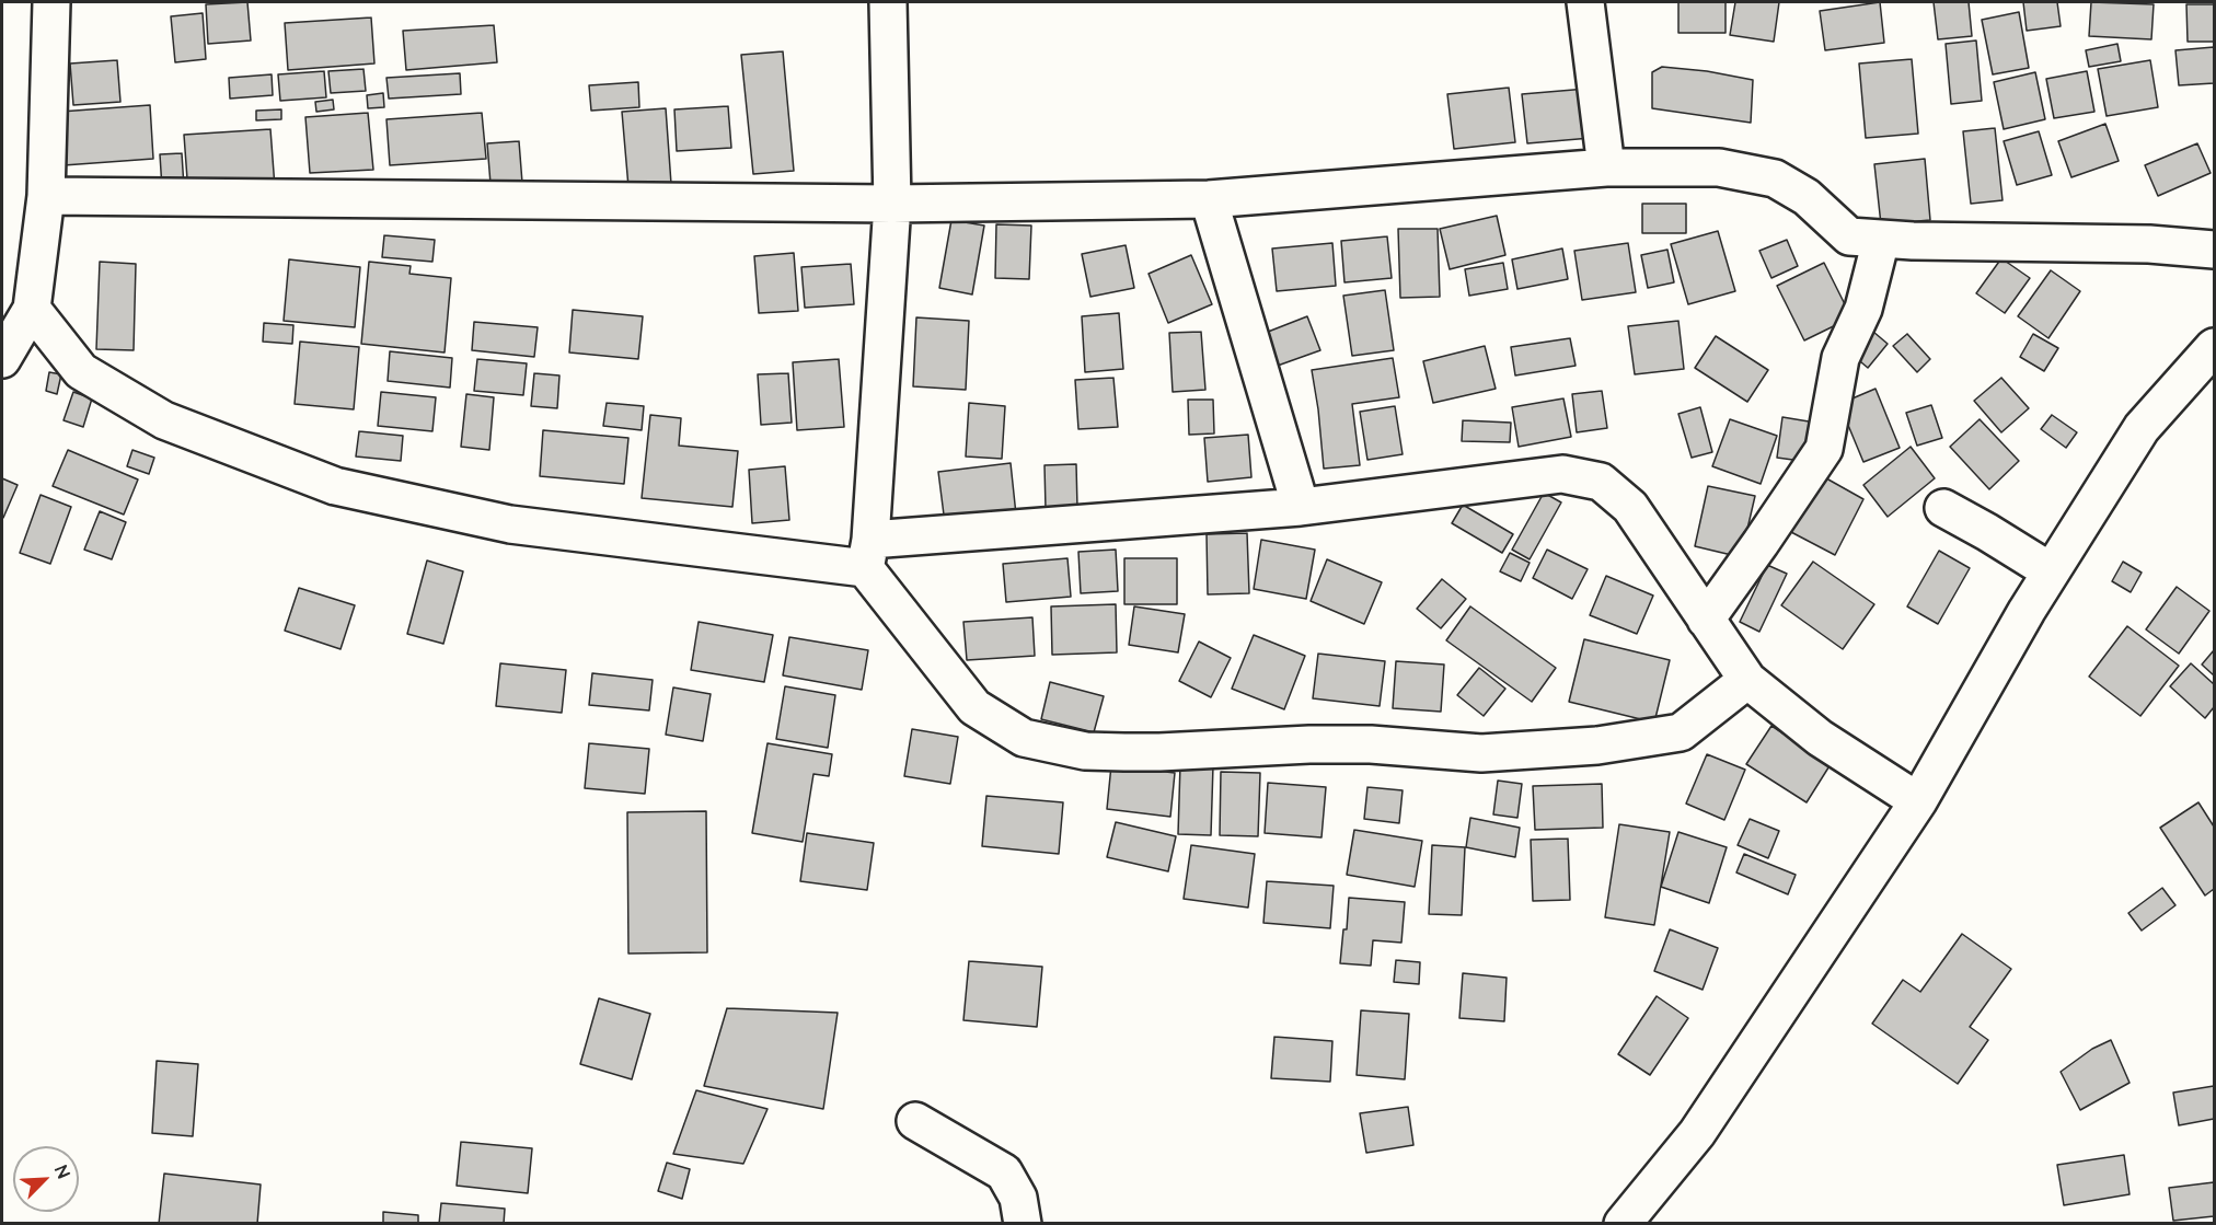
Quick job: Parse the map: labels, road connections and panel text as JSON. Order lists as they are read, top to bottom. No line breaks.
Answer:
{"north":"top right"}
